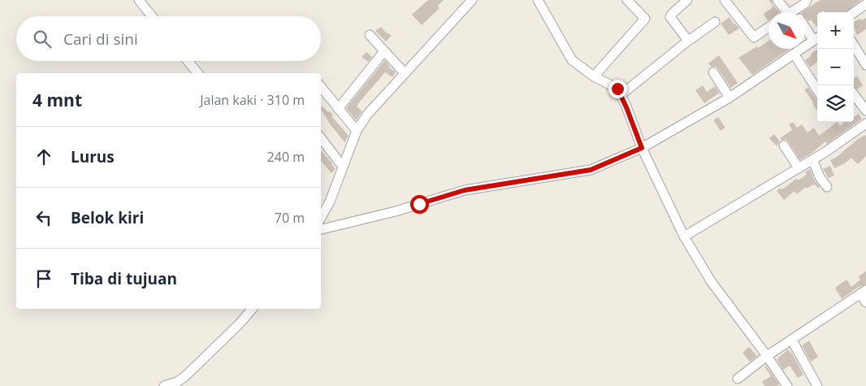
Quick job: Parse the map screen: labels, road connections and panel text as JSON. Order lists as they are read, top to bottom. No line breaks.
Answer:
{"north":"bottom right","page":{"map_buttons":["+","−"],"search":"Cari di sini","heading":["4 mnt","Jalan kaki · 310 m"],"list":[["Lurus","240 m"],["Belok kiri","70 m"],"Tiba di tujuan"]}}
